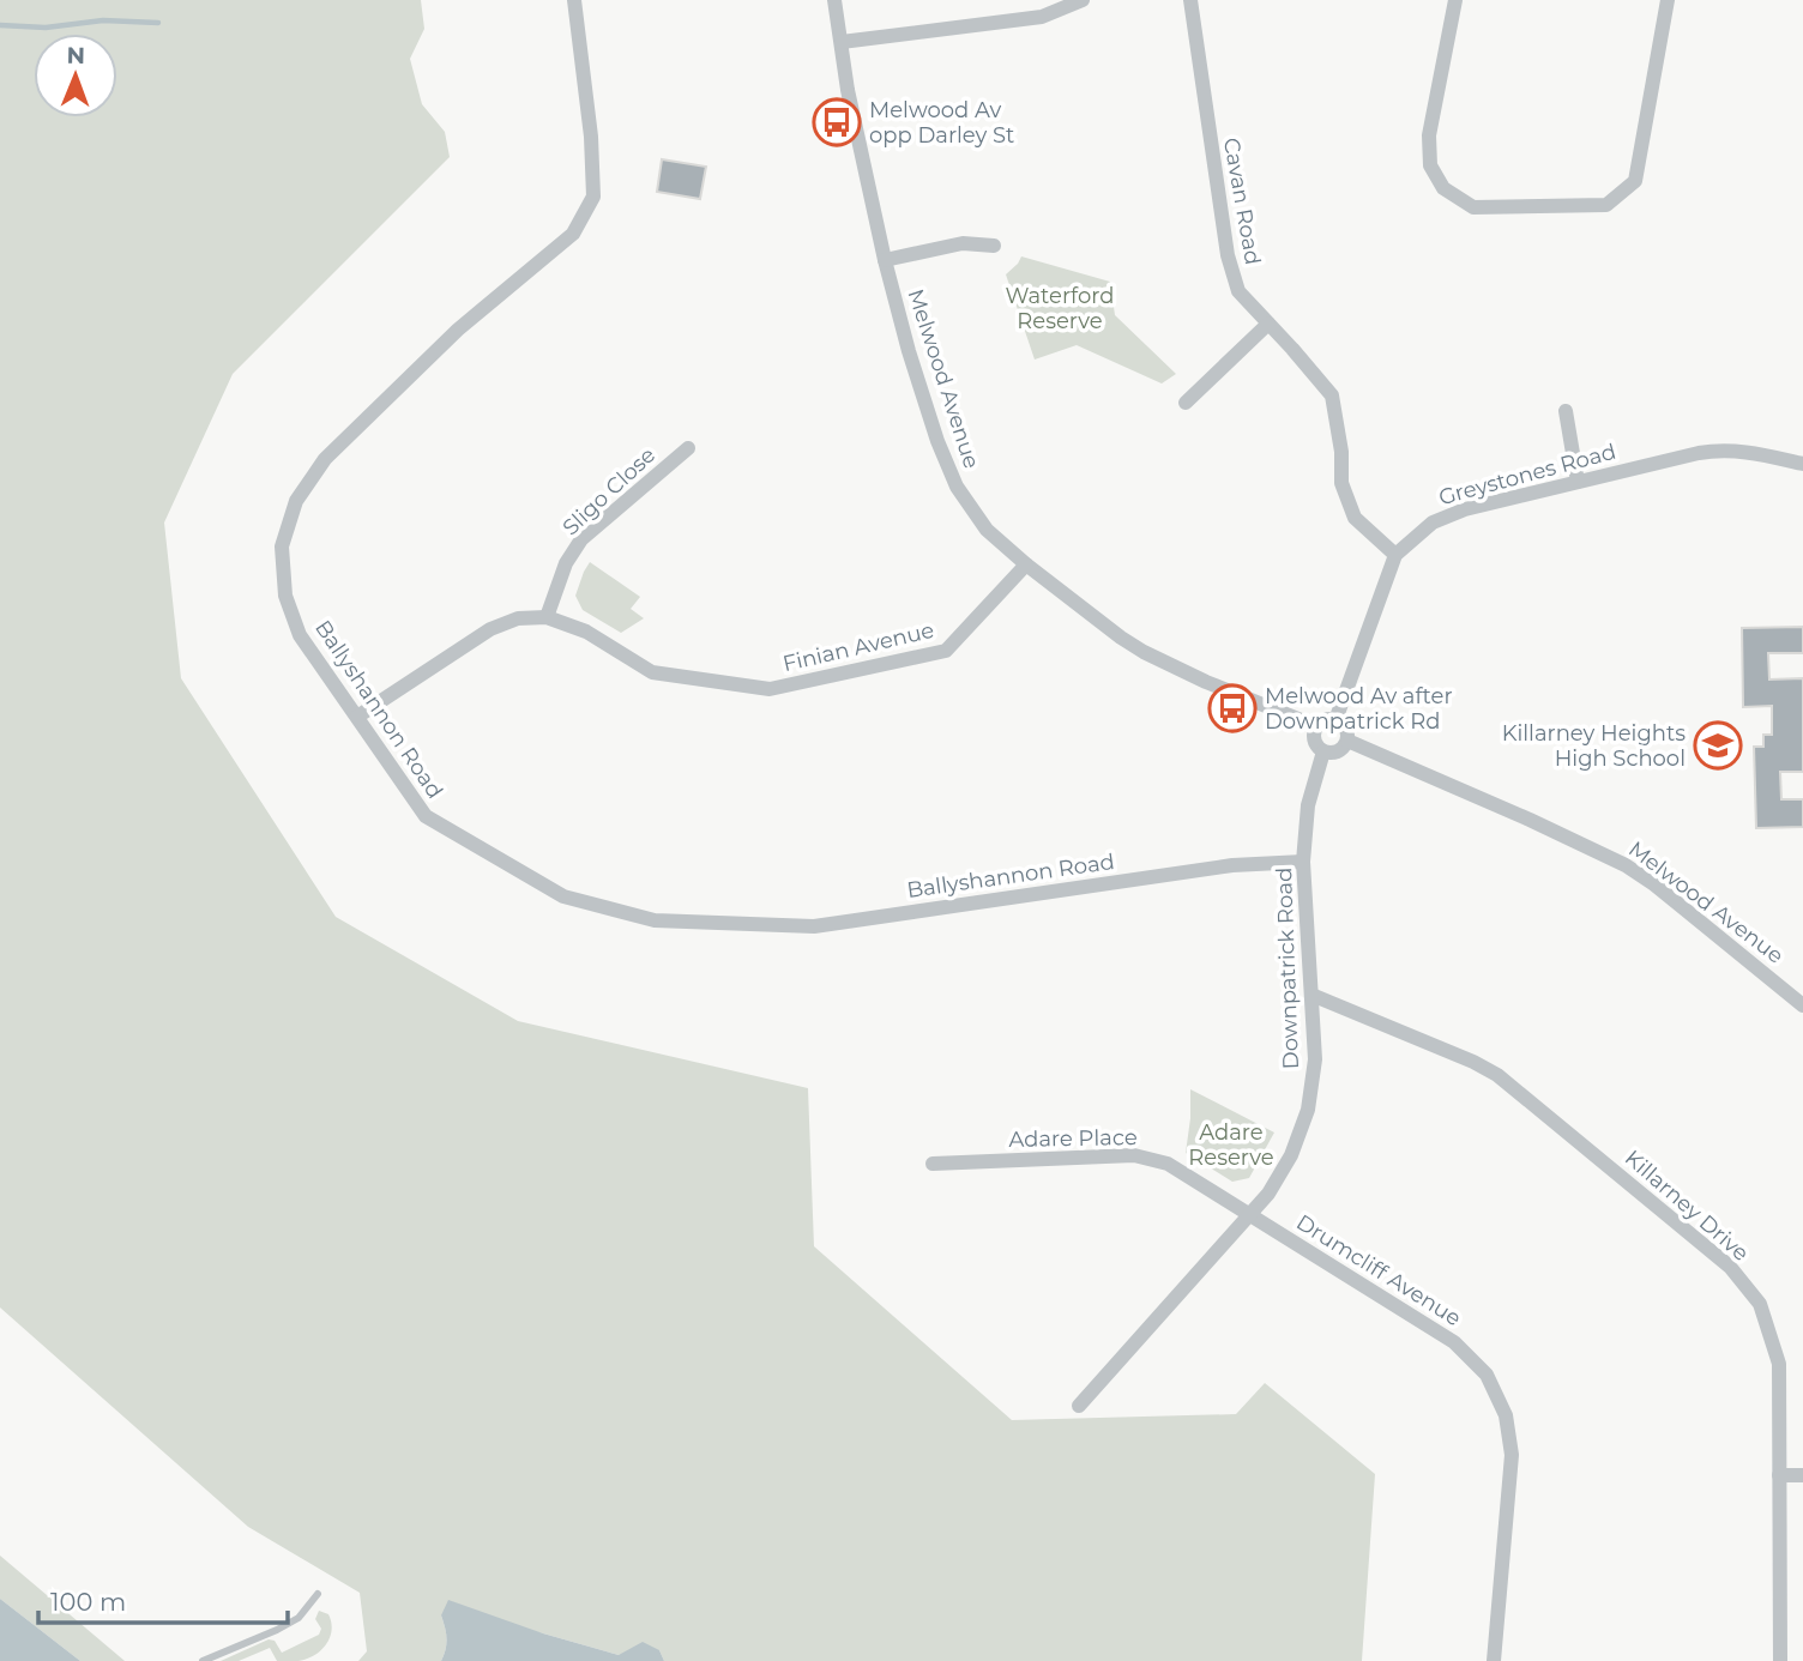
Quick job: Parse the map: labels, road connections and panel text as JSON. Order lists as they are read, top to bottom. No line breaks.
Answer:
{"streets":{"street":["Cavan Road","Melwood Avenue","Greystones Road","Sligo Close","Finian Avenue","Ballyshannon Road","Downpatrick Road","Adare Place","Killarney Drive","Drumcliff Avenue"]},"crossings":[["Cavan Road","Greystones Road"],["Melwood Avenue","Greystones Road"],["Melwood Avenue","Finian Avenue"],["Melwood Avenue","Downpatrick Road"],["Greystones Road","Downpatrick Road"],["Sligo Close","Finian Avenue"],["Finian Avenue","Ballyshannon Road"],["Ballyshannon Road","Downpatrick Road"],["Downpatrick Road","Adare Place"],["Downpatrick Road","Killarney Drive"],["Downpatrick Road","Drumcliff Avenue"],["Adare Place","Drumcliff Avenue"]],"parks":["Waterford Reserve","Adare Reserve"],"places":{"bus stop":["Melwood Av opp Darley St","Melwood Av after Downpatrick Rd"],"school or university":["Killarney Heights High School"]},"scale_bar":"100 m","north":"top"}
